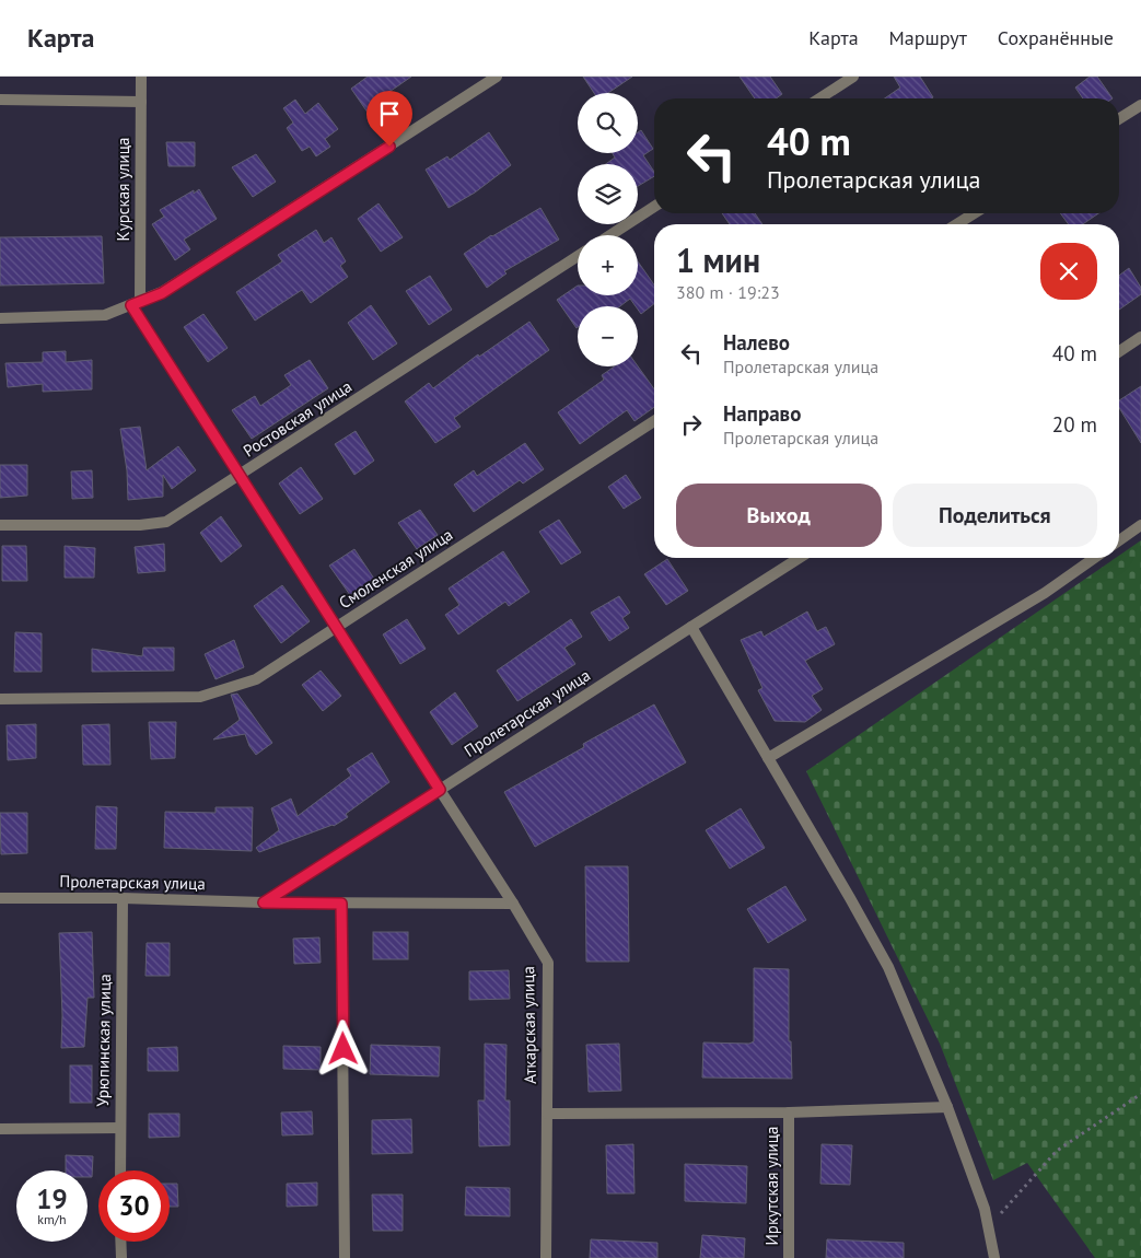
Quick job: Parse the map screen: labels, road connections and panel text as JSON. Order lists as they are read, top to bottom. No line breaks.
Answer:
{"streets":{"street":["Курская улица","Ростовская улица","Смоленская улица","Пролетарская улица","Аткарская улица","Урюпинская улица","Иркутская улица"]},"crossings":[["Пролетарская улица","Аткарская улица"],["Пролетарская улица","Урюпинская улица"]],"page":{"header":"Карта","nav":["Карта","Маршрут","Сохранённые"],"map_buttons":["+","−"],"turn":["40 m","Пролетарская улица"],"heading":["1 мин","380 m · 19:23"],"list":[{"name":"Налево","note":"Пролетарская улица","value":"40 m"},{"name":"Направо","note":"Пролетарская улица","value":"20 m"}],"buttons":["Выход","Поделиться"],"speed":"19 km/h","limit":"30"}}
